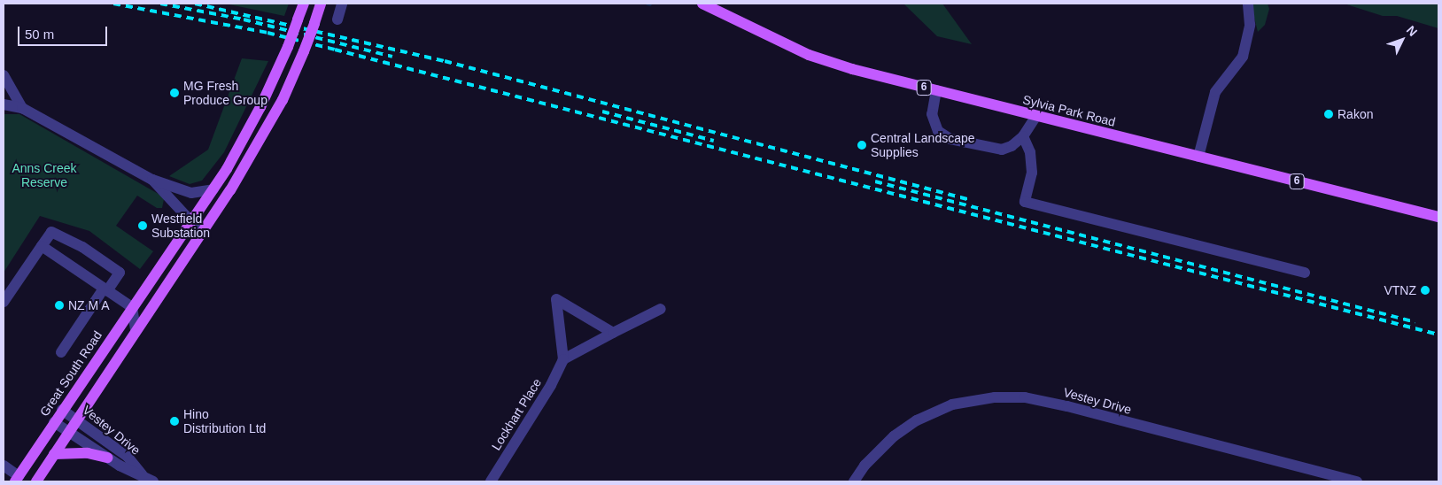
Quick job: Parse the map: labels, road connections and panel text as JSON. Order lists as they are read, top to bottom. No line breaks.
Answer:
{"streets":{"main road":["6","Sylvia Park Road","Great South Road"],"street":["Vestey Drive","Lockhart Place"]},"crossings":[["Great South Road","Vestey Drive"]],"parks":["Anns Creek Reserve"],"places":["MG Fresh Produce Group","Rakon","Central Landscape Supplies","Westfield Substation","VTNZ","NZ M A","Hino Distribution Ltd"],"scale_bar":"50 m","north":"top right"}
